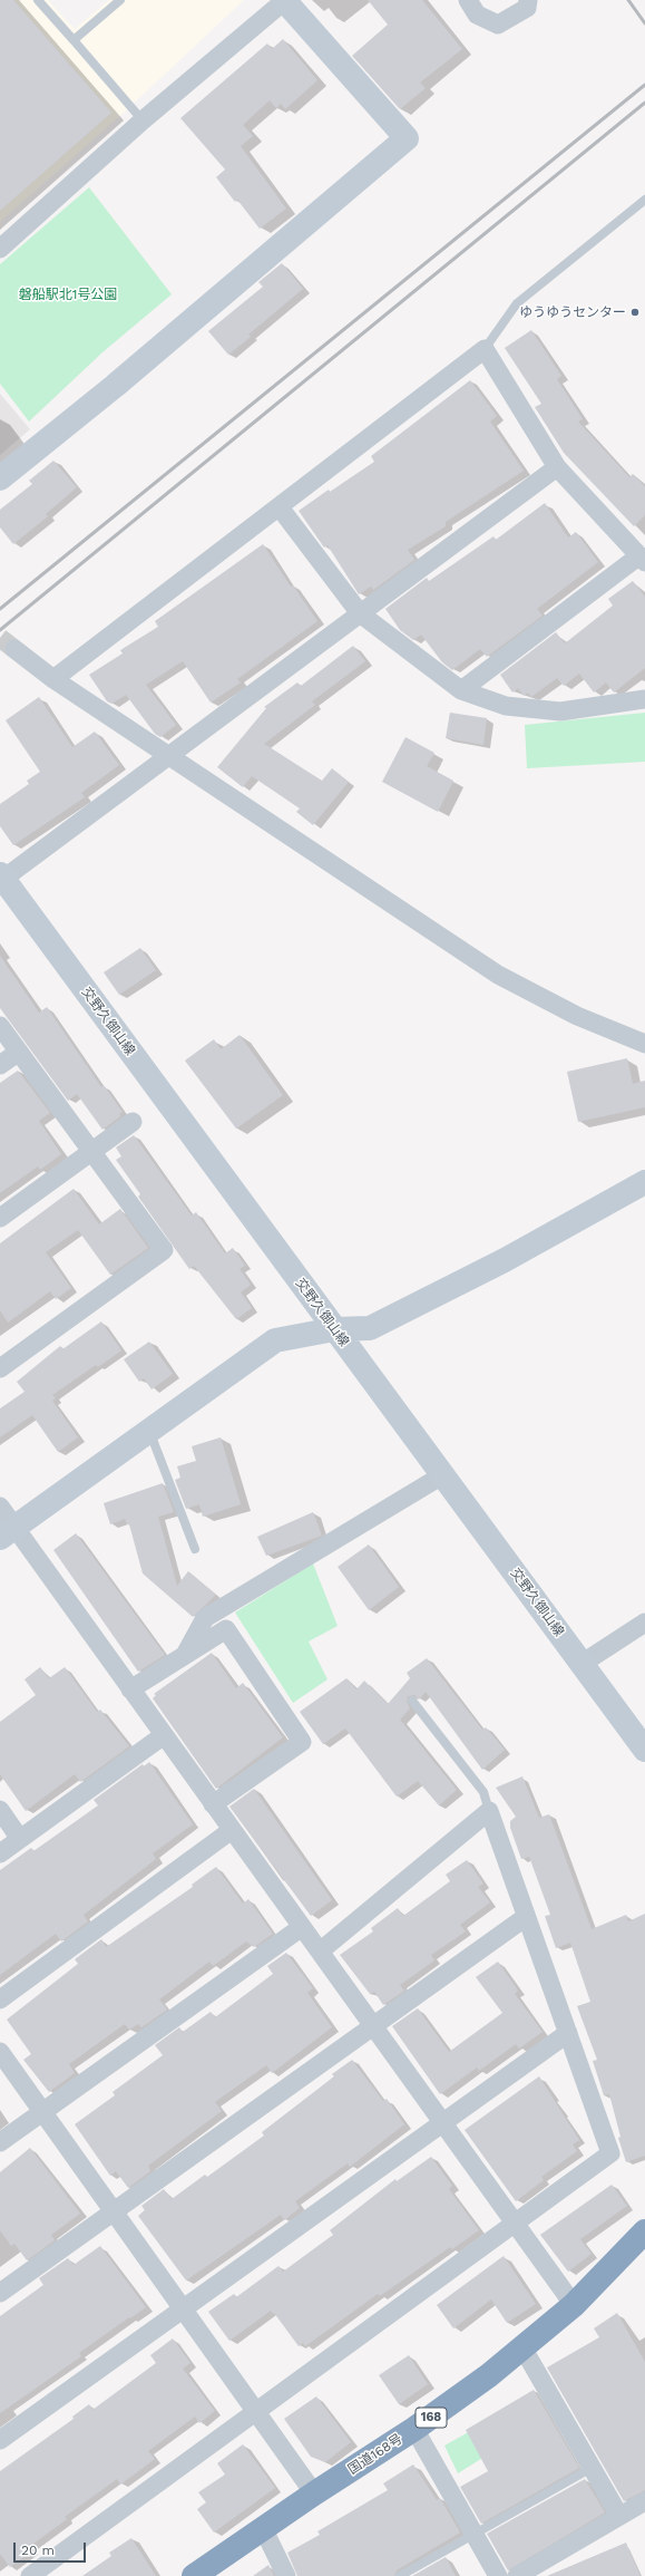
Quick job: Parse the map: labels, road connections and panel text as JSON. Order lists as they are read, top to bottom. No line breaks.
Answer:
{"streets":{"highway":["168","国道168号"],"street":["交野久御山線"]},"parks":["磐船駅北1号公園"],"places":["ゆうゆうセンター"],"scale_bar":"20 m"}
